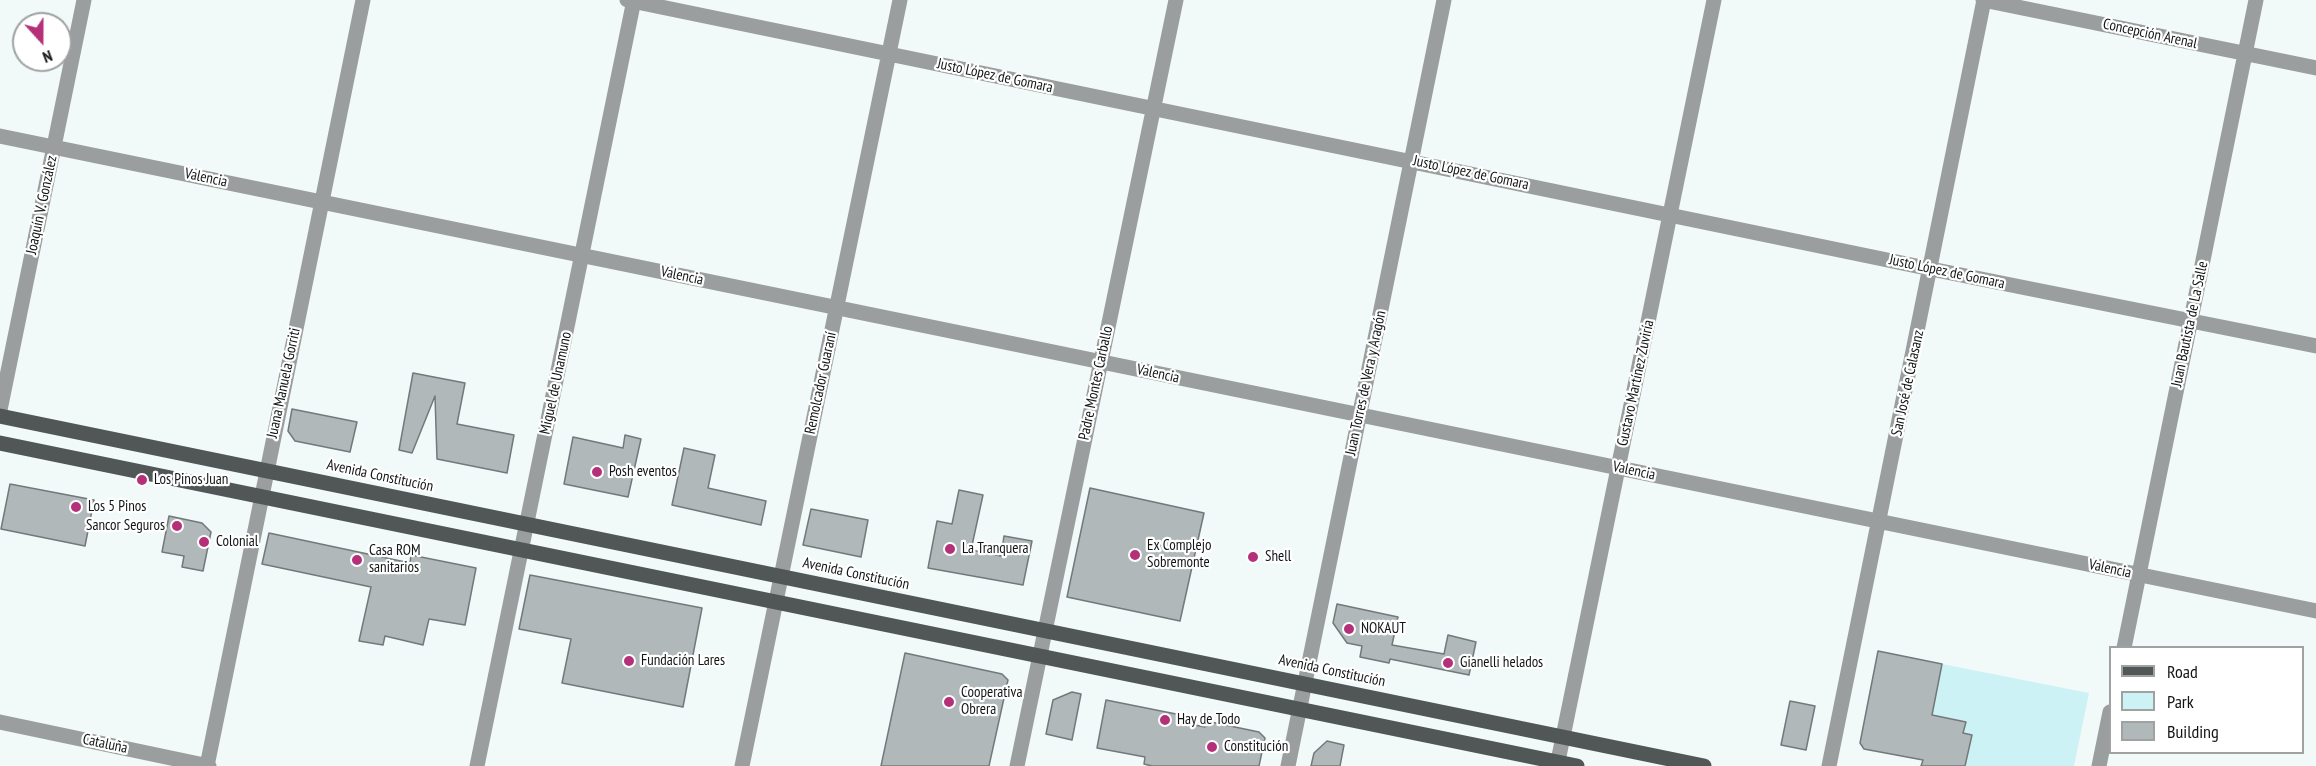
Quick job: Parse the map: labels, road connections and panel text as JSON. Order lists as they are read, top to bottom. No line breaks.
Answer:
{"streets":{"main road":["Avenida Constitución"],"street":["Concepción Arenal","Justo López de Gomara","Valencia","Joaquín V. González","Juan Bautista de La Salle","Juana Manuela Gorriti","Miguel de Unamuno","Remolcador Guaraní","Padre Montes Carballo","Juan Torres de Vera y Aragón","Gustavo Martínez Zuviría","San José de Calasanz","Cataluña"]},"crossings":[["Concepción Arenal","Juan Bautista de La Salle"],["Concepción Arenal","San José de Calasanz"],["Justo López de Gomara","Juan Bautista de La Salle"],["Justo López de Gomara","Miguel de Unamuno"],["Justo López de Gomara","Remolcador Guaraní"],["Justo López de Gomara","Padre Montes Carballo"],["Justo López de Gomara","Juan Torres de Vera y Aragón"],["Justo López de Gomara","Gustavo Martínez Zuviría"],["Justo López de Gomara","San José de Calasanz"],["Valencia","Joaquín V. González"],["Valencia","Juan Bautista de La Salle"],["Valencia","Juana Manuela Gorriti"],["Valencia","Miguel de Unamuno"],["Valencia","Remolcador Guaraní"],["Valencia","Padre Montes Carballo"],["Valencia","Juan Torres de Vera y Aragón"],["Valencia","Gustavo Martínez Zuviría"],["Valencia","San José de Calasanz"],["Juana Manuela Gorriti","Avenida Constitución"],["Juana Manuela Gorriti","Cataluña"],["Miguel de Unamuno","Avenida Constitución"],["Remolcador Guaraní","Avenida Constitución"],["Padre Montes Carballo","Avenida Constitución"],["Juan Torres de Vera y Aragón","Avenida Constitución"],["Gustavo Martínez Zuviría","Avenida Constitución"]],"places":["Posh eventos","Los Pinos Juan","Los 5 Pinos","Sancor Seguros","Colonial","La Tranquera","Ex Complejo Sobremonte","Shell","Casa ROM sanitarios","NOKAUT","Fundación Lares","Gianelli helados","Cooperativa Obrera","Hay de Todo","Constitución"],"legend":["Road","Park","Building"],"north":"bottom"}
